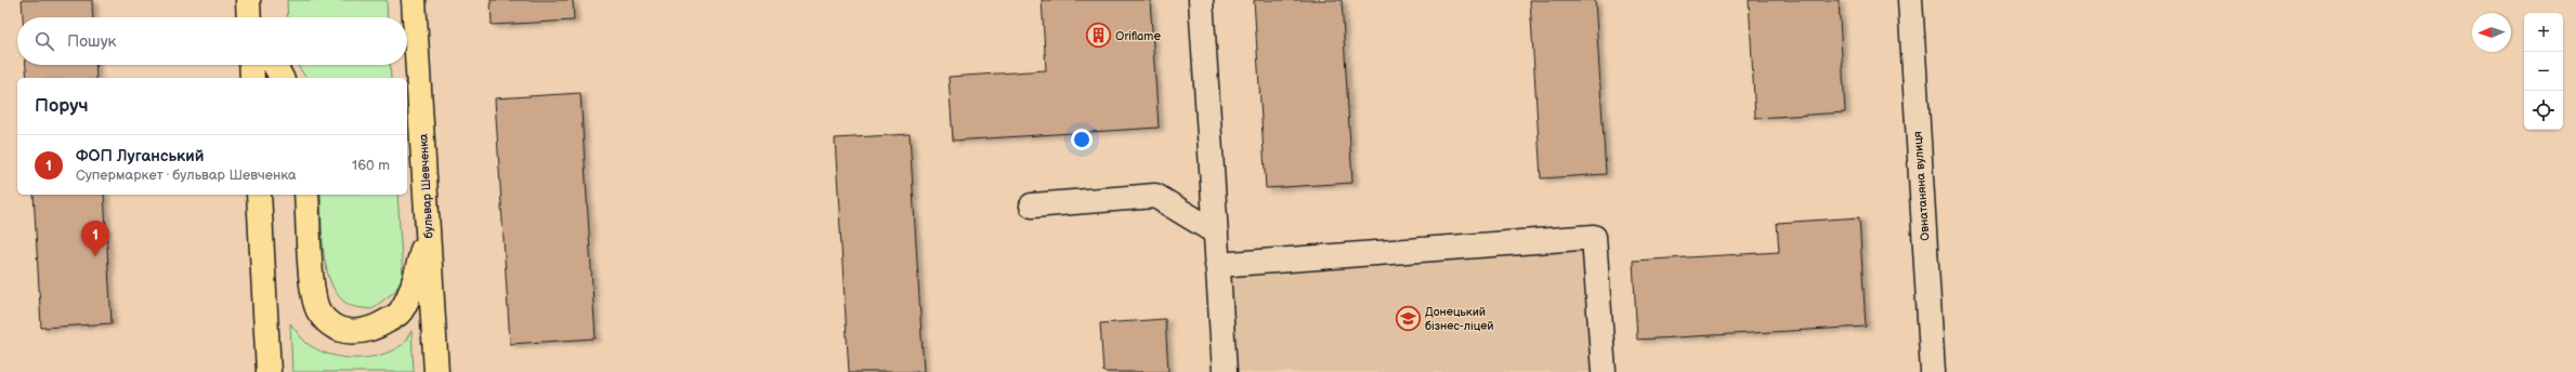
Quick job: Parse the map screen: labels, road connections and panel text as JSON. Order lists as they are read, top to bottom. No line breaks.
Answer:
{"streets":{"main road":["бульвар Шевченка"],"street":["Овнатаняна вулиця"]},"places":{"building":["Oriflame"],"school or university":["Донецький бізнес-ліцей"]},"north":"left","page":{"map_buttons":["+","−"],"search":"Пошук","heading":"Поруч","list":[{"mark":"1","name":"ФОП Луганський","note":"Супермаркет · бульвар Шевченка","value":"160 m"}],"pins":"1"}}
